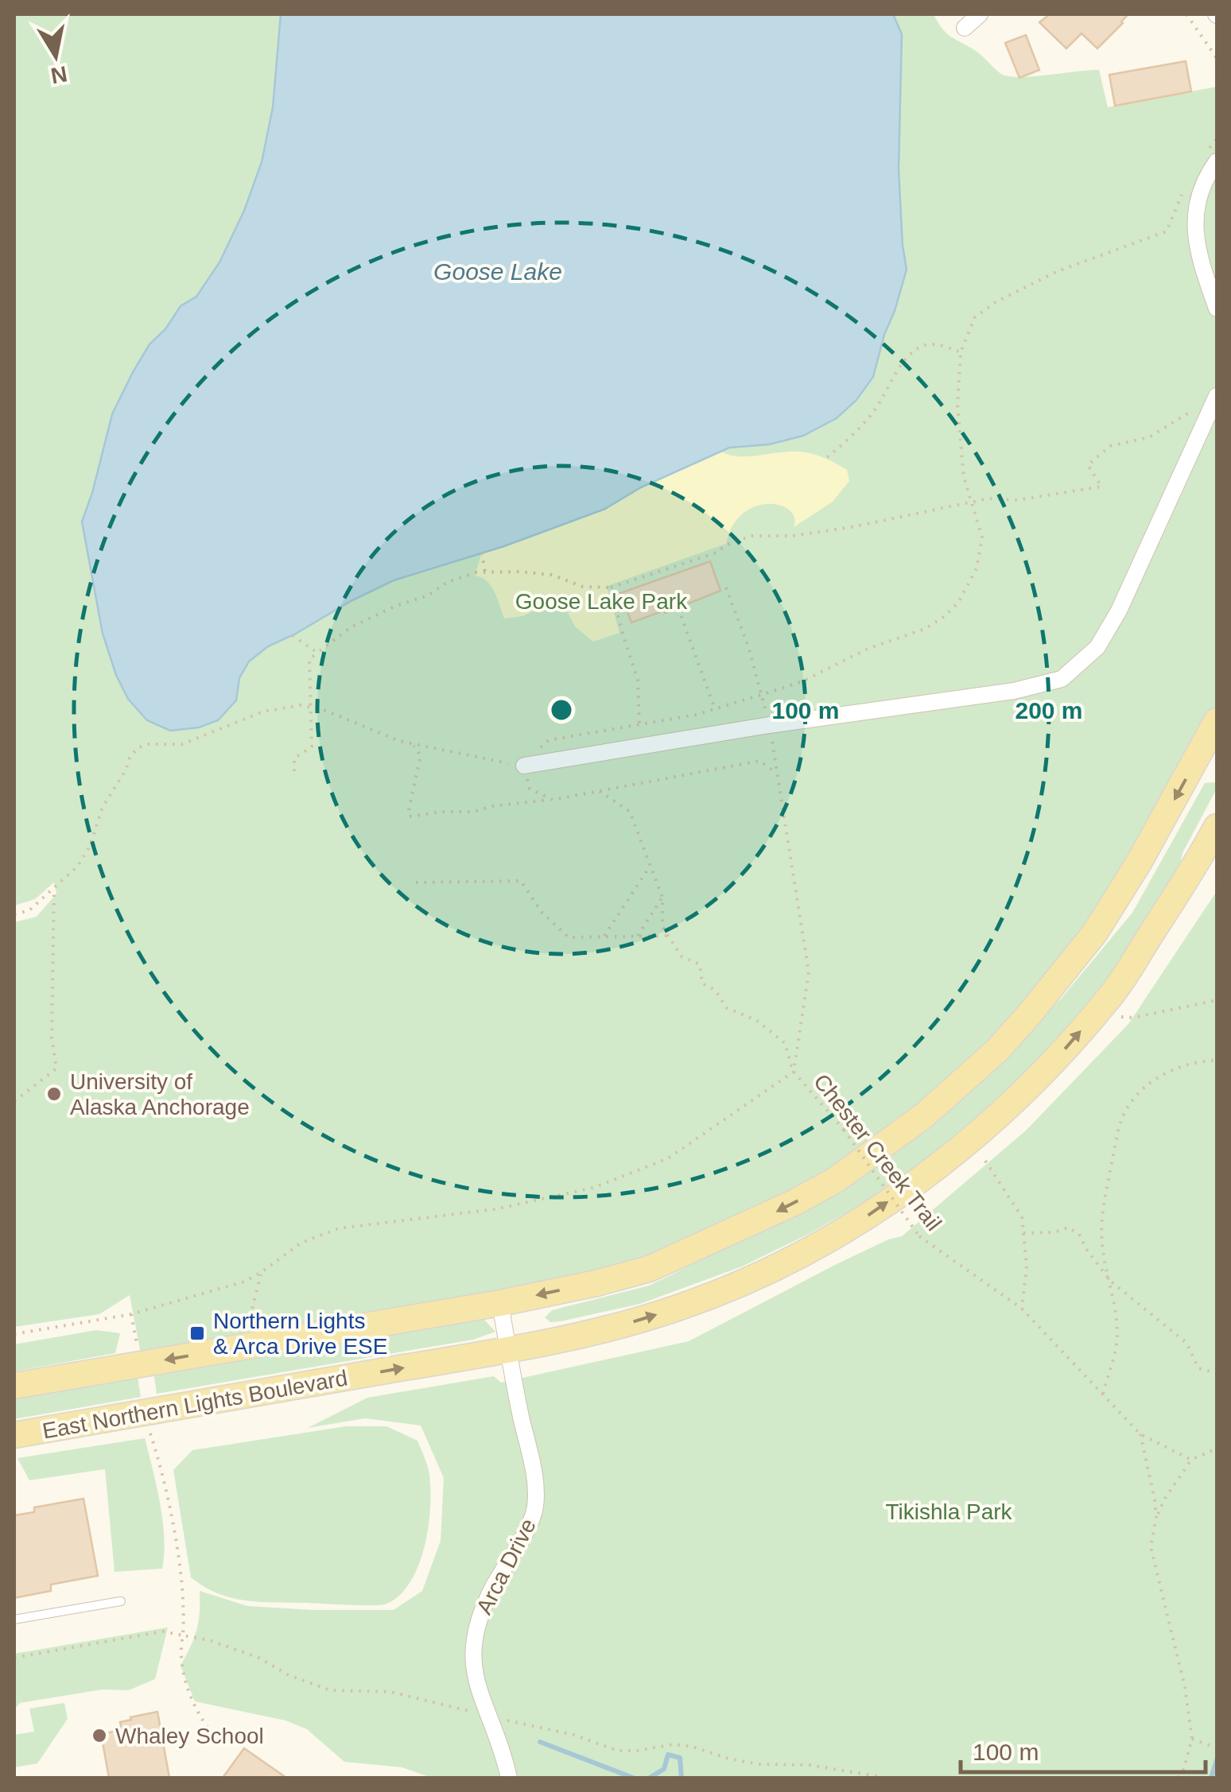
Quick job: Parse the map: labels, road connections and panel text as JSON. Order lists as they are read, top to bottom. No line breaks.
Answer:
{"streets":{"main road":["East Northern Lights Boulevard"],"street":["Arca Drive"],"path":["Chester Creek Trail"]},"crossings":[["East Northern Lights Boulevard","Arca Drive"]],"water":["Goose Lake"],"parks":["Goose Lake Park","Tikishla Park"],"places":{"other":["University of Alaska Anchorage","Whaley School"],"transit":["Northern Lights & Arca Drive ESE"]},"scale_bar":"100 m","north":"bottom","rings":["100 m","200 m"]}
